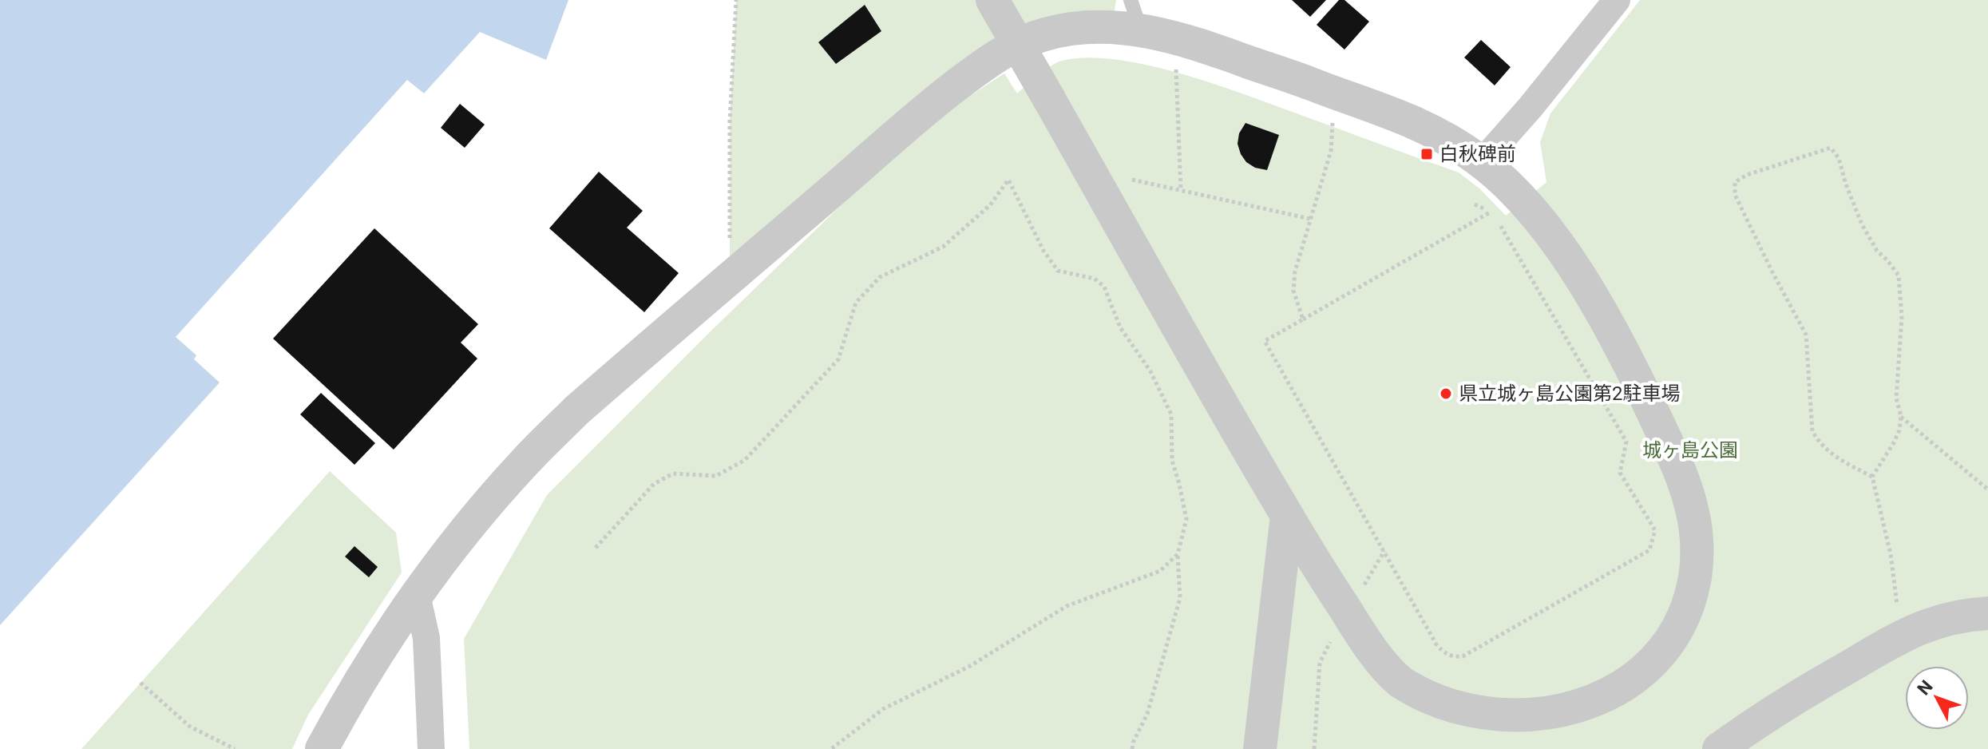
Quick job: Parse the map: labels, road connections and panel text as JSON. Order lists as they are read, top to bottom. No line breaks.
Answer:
{"parks":["城ヶ島公園"],"places":{"transit":["白秋碑前"],"other":["県立城ヶ島公園第2駐車場"]},"north":"top left"}
